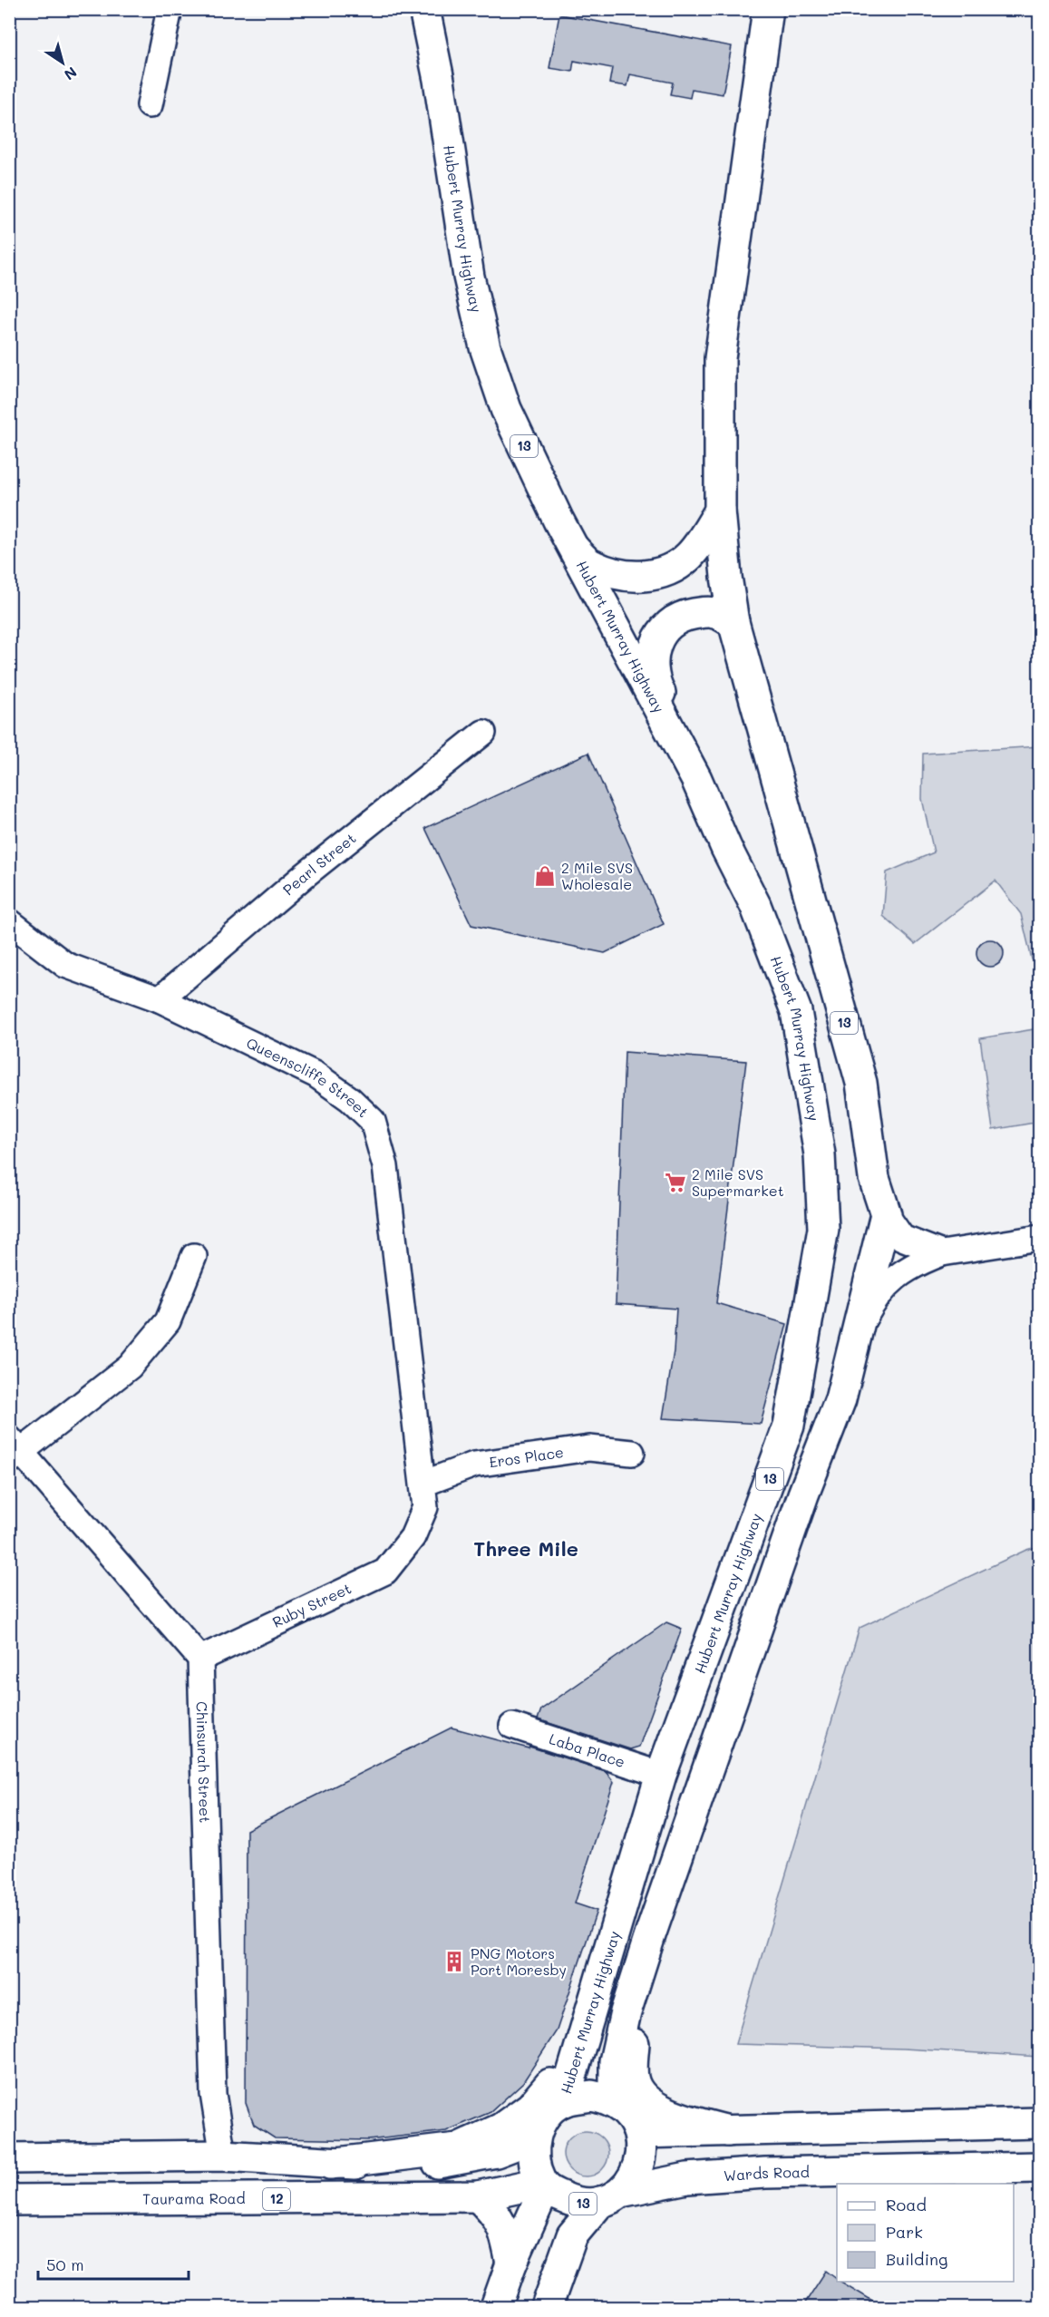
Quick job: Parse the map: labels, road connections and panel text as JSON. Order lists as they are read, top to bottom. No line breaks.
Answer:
{"streets":{"main road":["Hubert Murray Highway","13","Wards Road","Taurama Road","12"],"street":["Pearl Street","Queenscliffe Street","Eros Place","Ruby Street","Laba Place","Chinsurah Street"]},"crossings":[["Hubert Murray Highway","13"],["Hubert Murray Highway","Laba Place"],["Hubert Murray Highway","Wards Road"],["Hubert Murray Highway","Taurama Road"],["13","Wards Road"],["13","Taurama Road"],["Pearl Street","Queenscliffe Street"],["Queenscliffe Street","Eros Place"],["Queenscliffe Street","Ruby Street"],["Ruby Street","Chinsurah Street"],["Wards Road","Taurama Road"]],"districts":["Three Mile"],"places":{"shop":["2 Mile SVS Wholesale"],"supermarket":["2 Mile SVS Supermarket"],"building":["PNG Motors Port Moresby"]},"legend":["Road","Park","Building"],"scale_bar":"50 m","north":"bottom right"}
